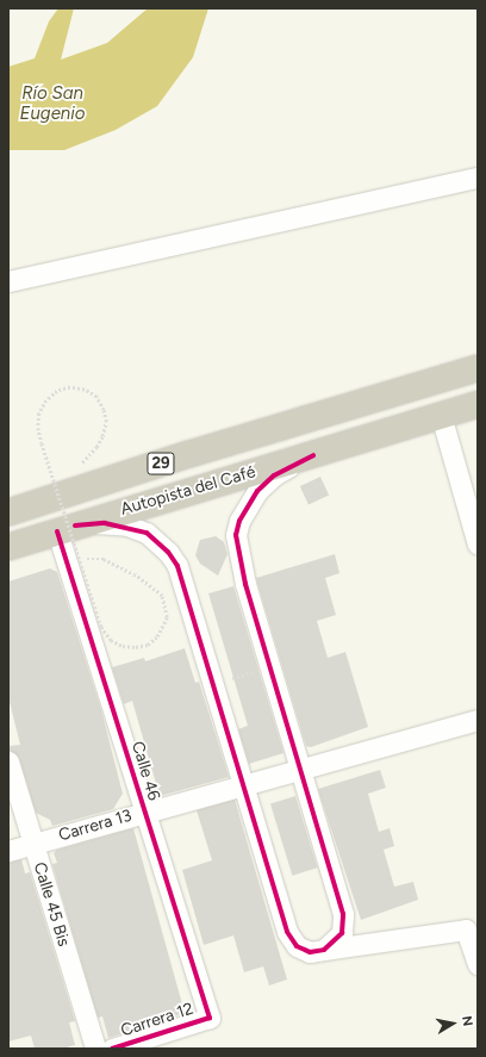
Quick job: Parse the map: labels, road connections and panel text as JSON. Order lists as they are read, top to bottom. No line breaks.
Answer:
{"streets":{"highway":["29","Autopista del Café"],"street":["Calle 46","Carrera 13","Calle 45 Bis","Carrera 12"]},"crossings":[["Autopista del Café","Calle 46"],["Calle 46","Carrera 13"],["Calle 46","Carrera 12"],["Carrera 13","Calle 45 Bis"]],"water":["Río San Eugenio"],"north":"right"}
